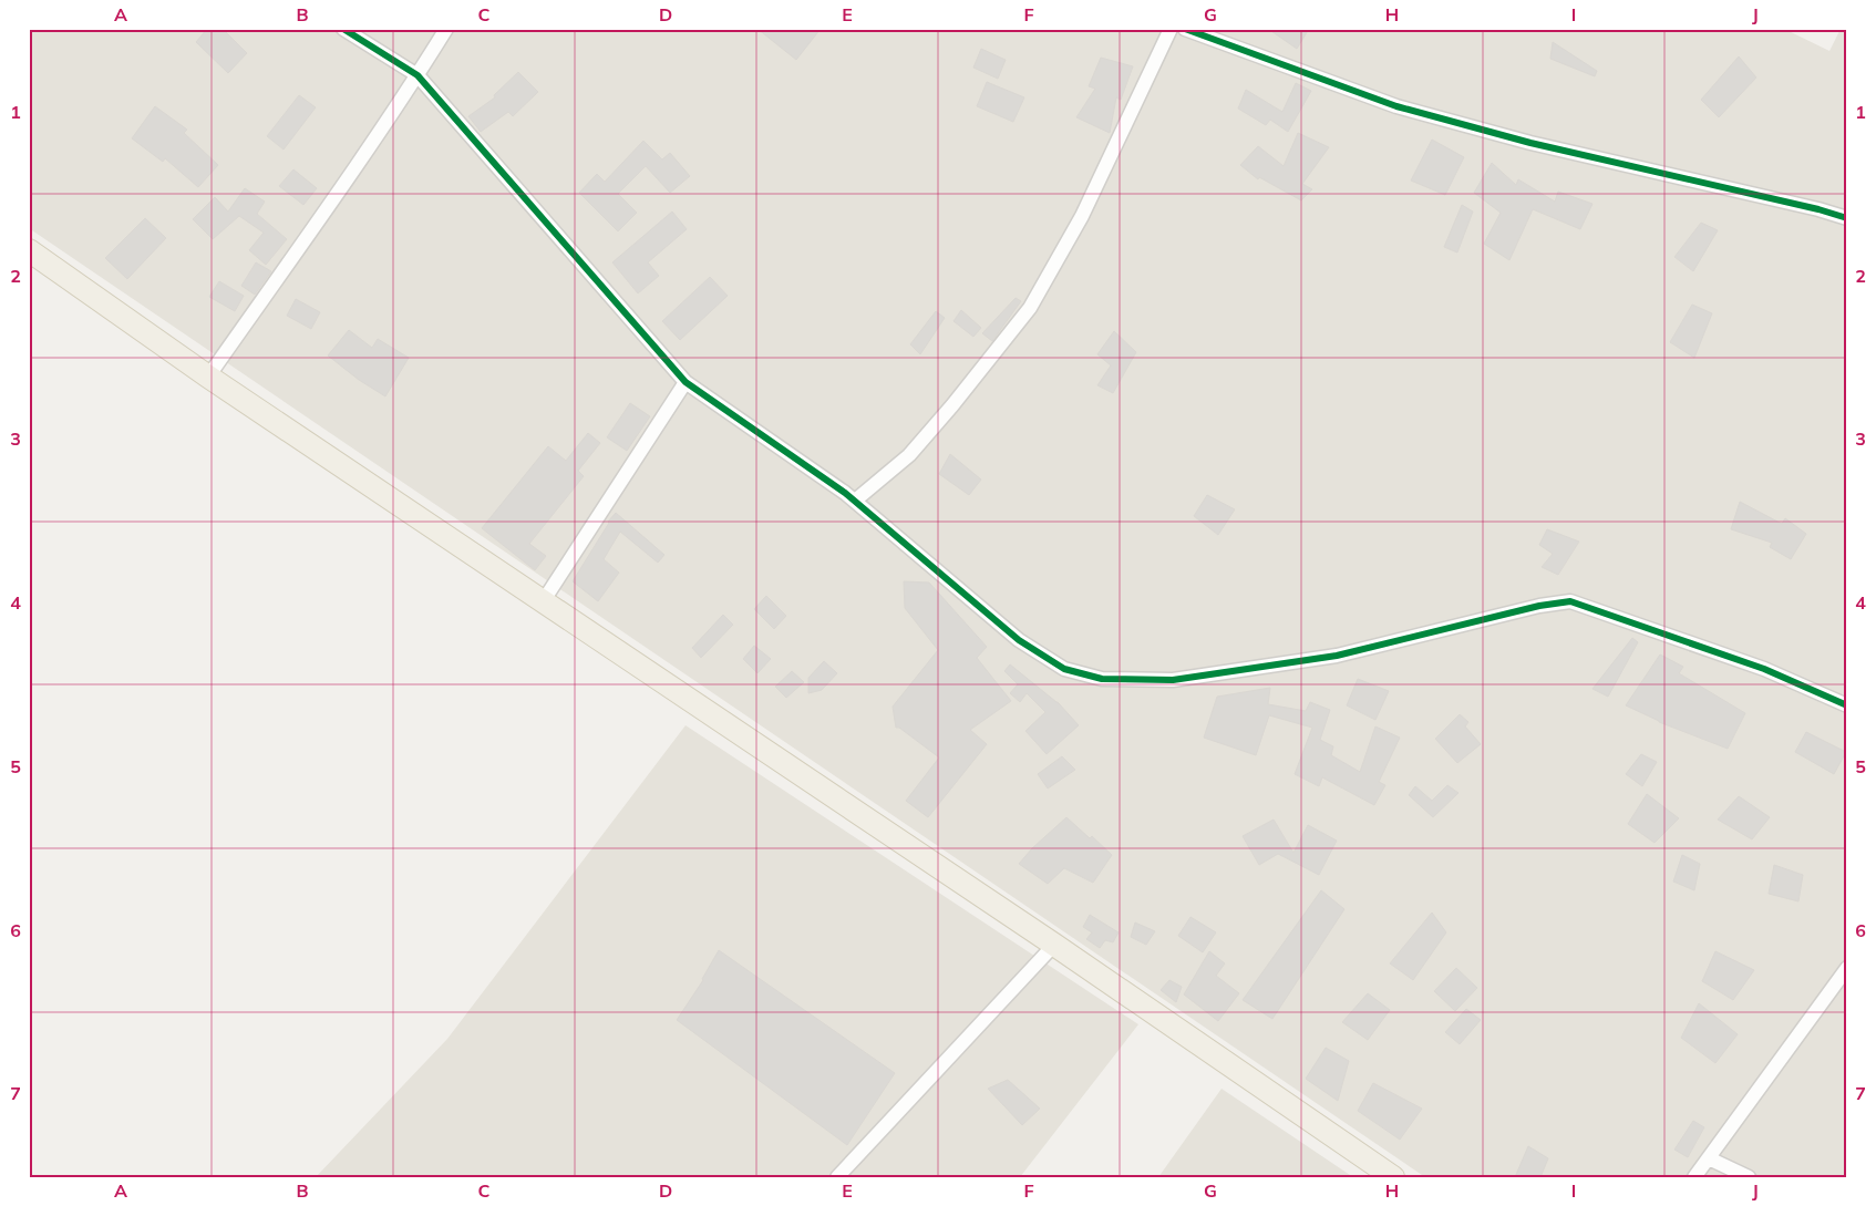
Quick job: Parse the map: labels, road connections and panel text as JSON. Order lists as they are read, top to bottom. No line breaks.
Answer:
{"grid":{"columns":["A","B","C","D","E","F","G","H","I","J"],"rows":["1","2","3","4","5","6","7"]}}
